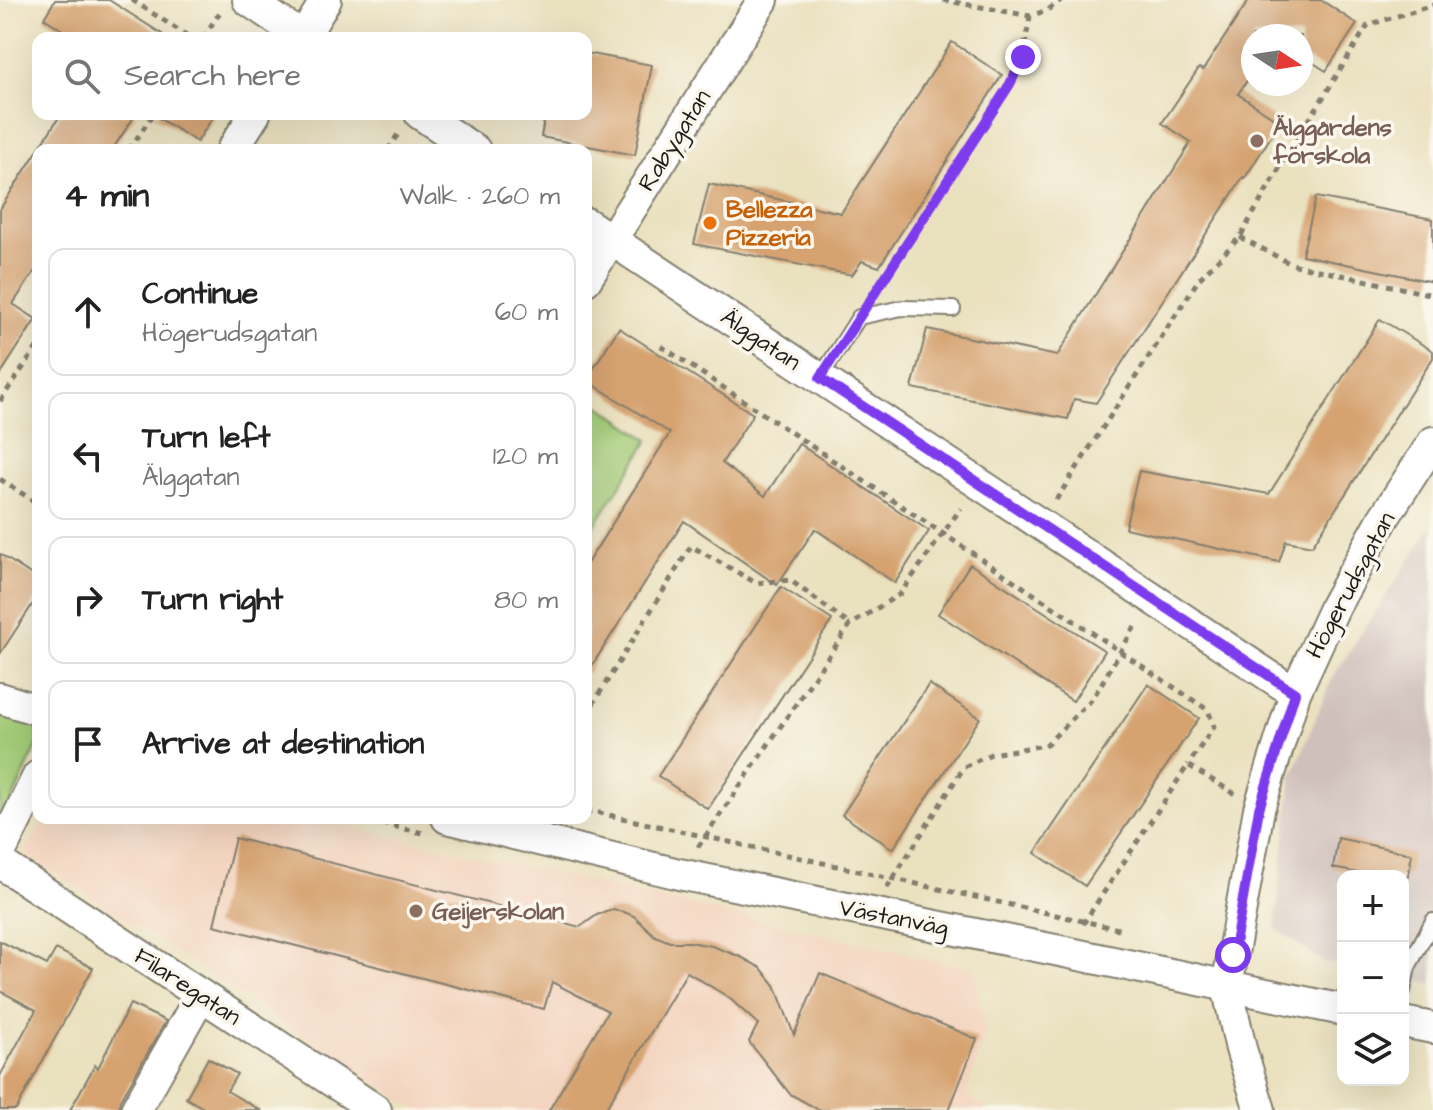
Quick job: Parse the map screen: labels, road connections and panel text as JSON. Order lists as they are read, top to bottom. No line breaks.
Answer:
{"streets":{"street":["Rabygatan","Älggatan","Högerudsgatan","Västanväg","Filaregatan"]},"crossings":[["Rabygatan","Älggatan"],["Älggatan","Högerudsgatan"],["Högerudsgatan","Västanväg"]],"places":["Älggårdens förskola","Bellezza Pizzeria","Geijerskolan"],"north":"right","page":{"search":"Search here","heading":["4 min","Walk · 260 m"],"list":[["Continue","Högerudsgatan","60 m"],["Turn left","Älggatan","120 m"],["Turn right","80 m"],"Arrive at destination"],"map_buttons":["+","−"]}}
